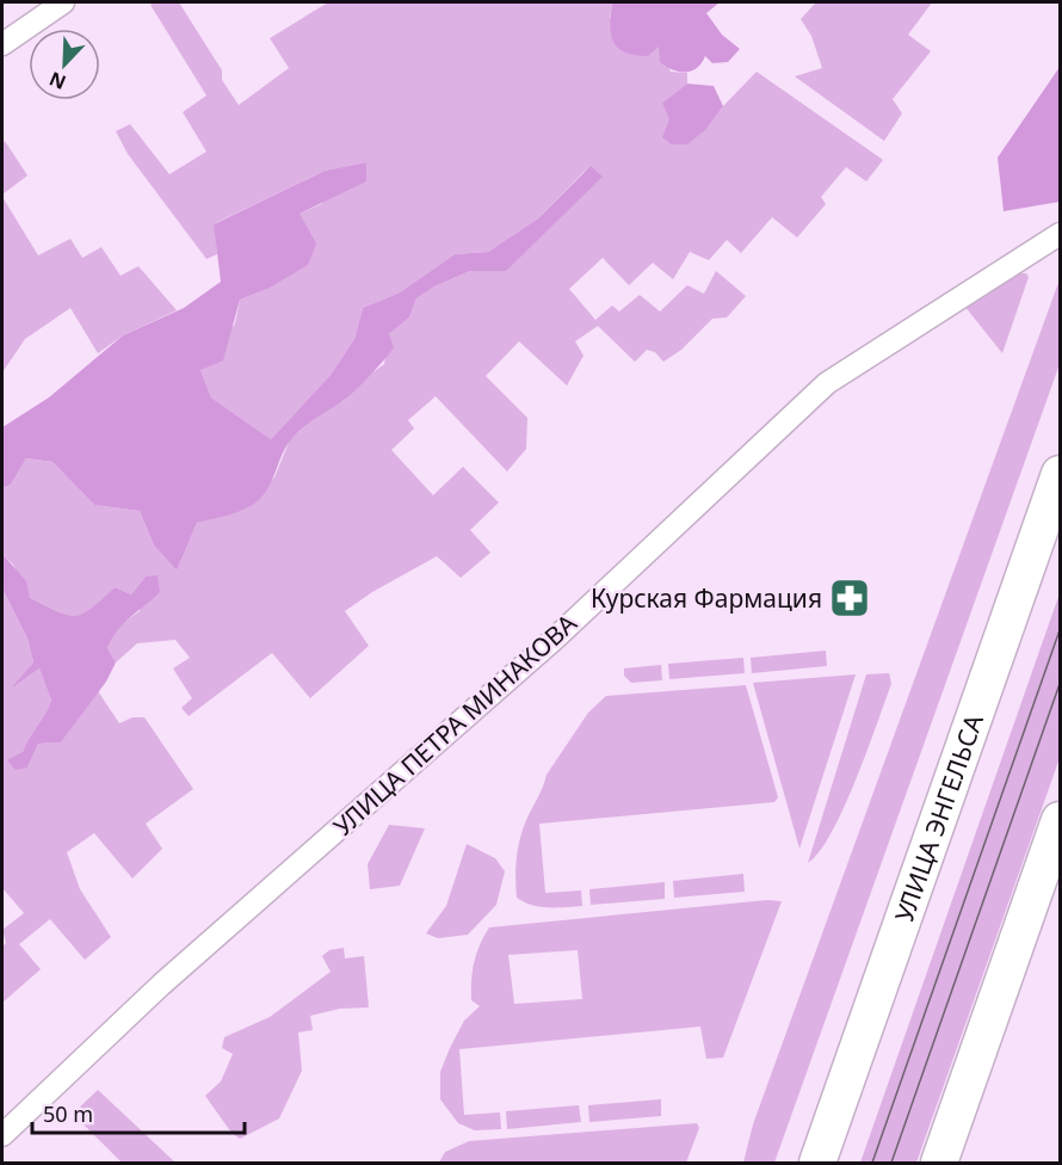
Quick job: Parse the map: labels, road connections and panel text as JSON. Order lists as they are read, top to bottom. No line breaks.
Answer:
{"streets":{"main road":["УЛИЦА ЭНГЕЛЬСА"],"street":["УЛИЦА ПЕТРА МИНАКОВА"]},"places":{"pharmacy":["Курская Фармация"]},"scale_bar":"50 m","north":"bottom left"}
